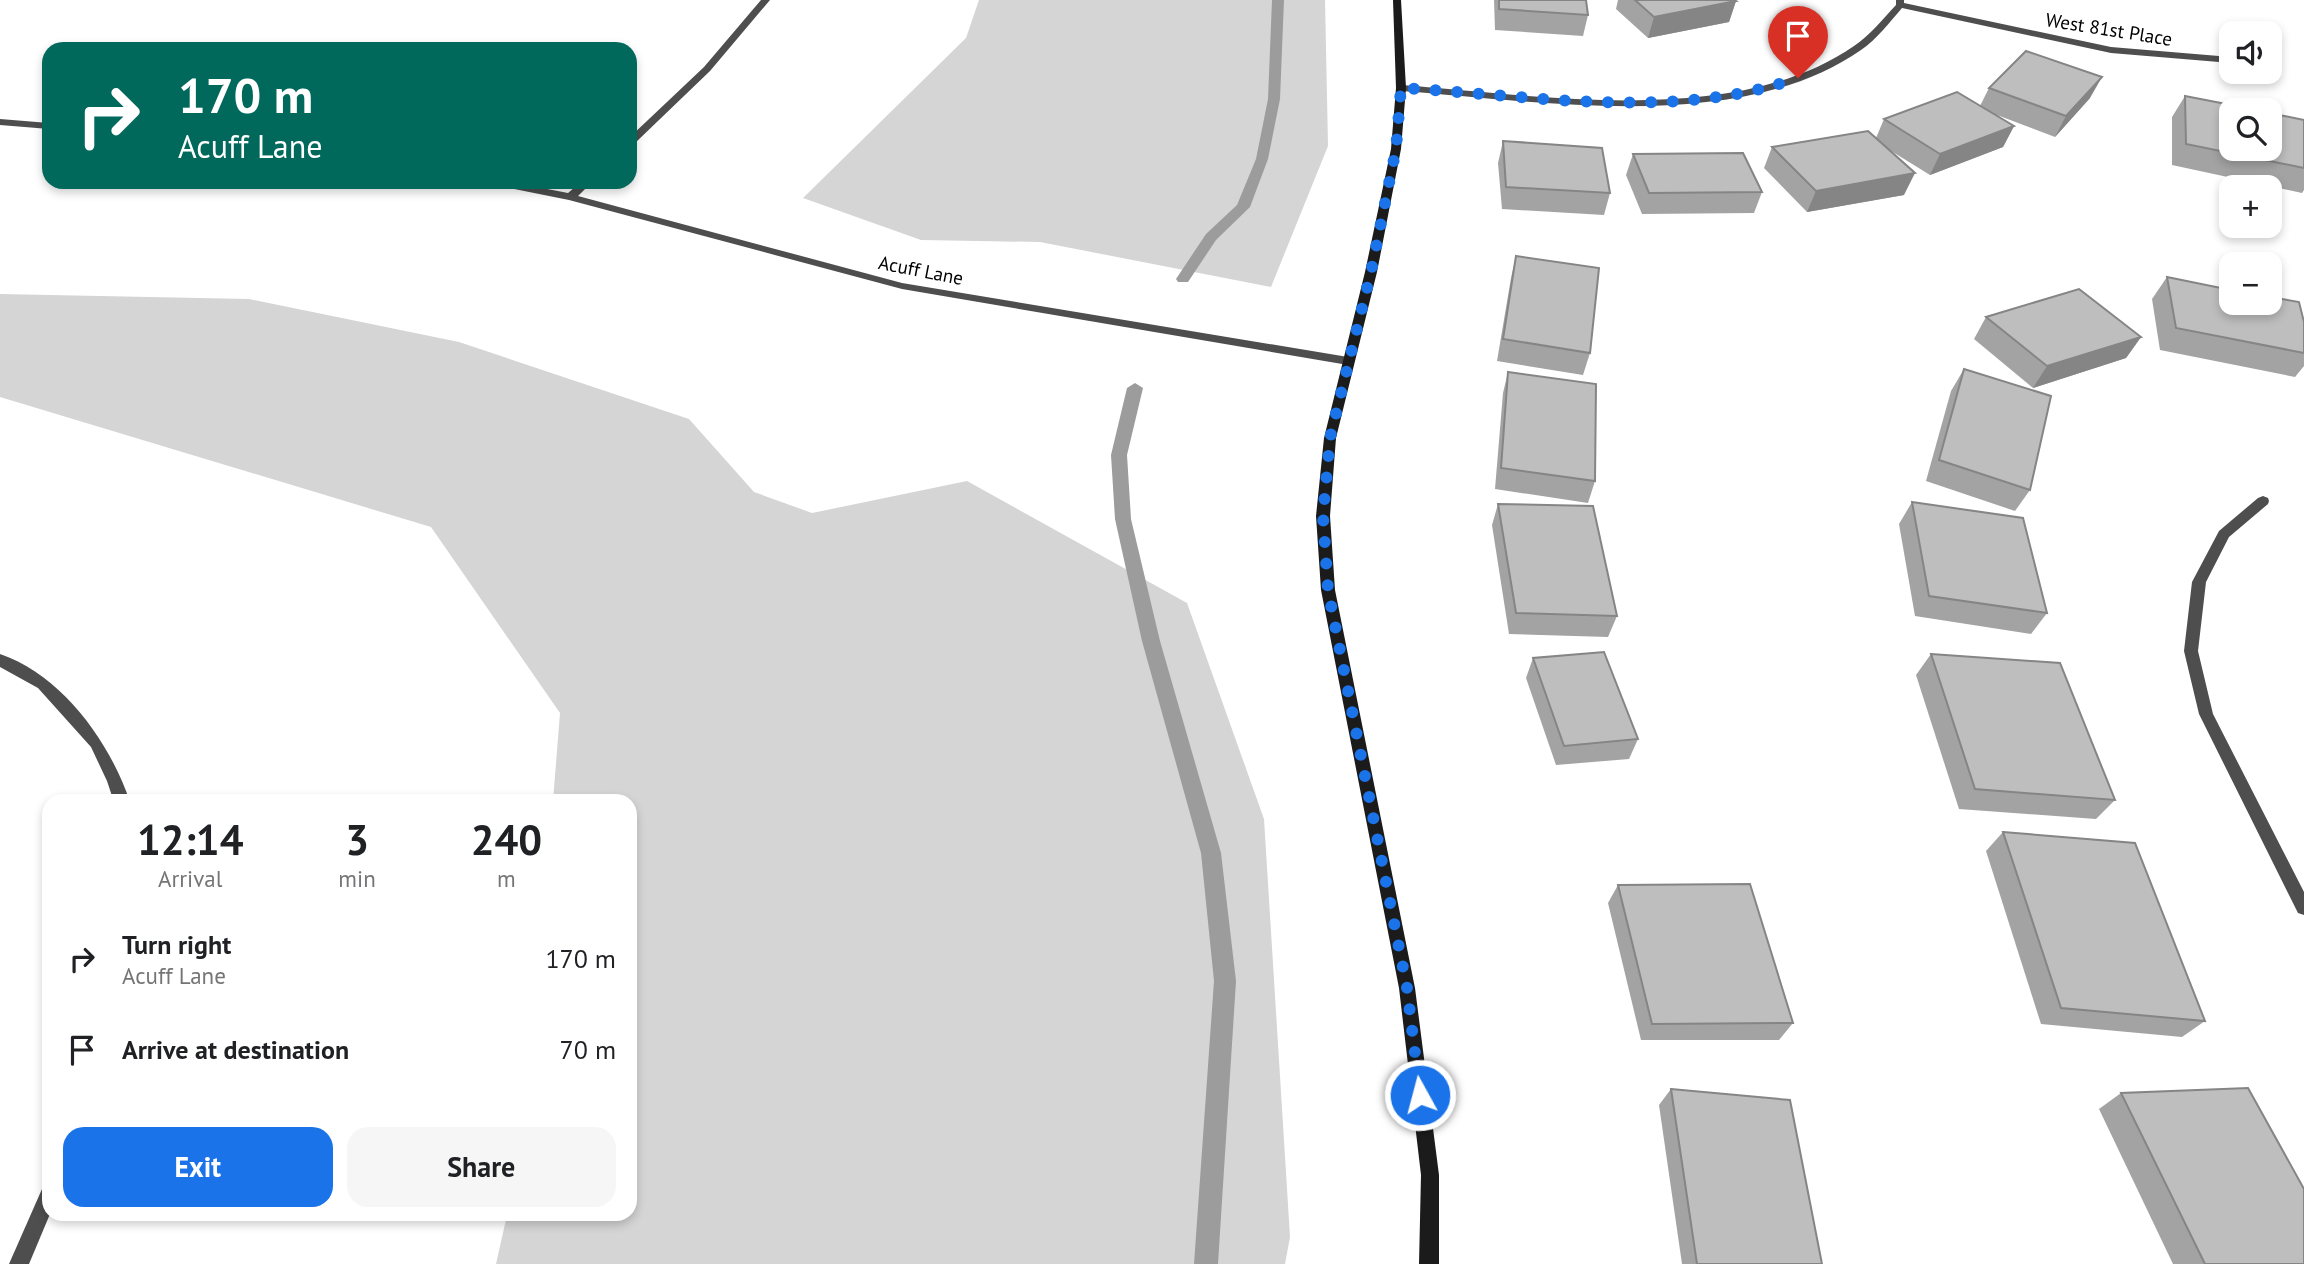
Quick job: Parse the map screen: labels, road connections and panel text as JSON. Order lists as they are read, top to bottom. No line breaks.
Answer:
{"streets":{"street":["West 81st Place","Acuff Lane"]},"page":{"map_buttons":["+","−"],"turn":["170 m","Acuff Lane"],"eta":["12:14","Arrival","3","min","240","m"],"list":[{"name":"Turn right","note":"Acuff Lane","value":"170 m"},{"name":"Arrive at destination","value":"70 m"}],"buttons":["Exit","Share"]}}
